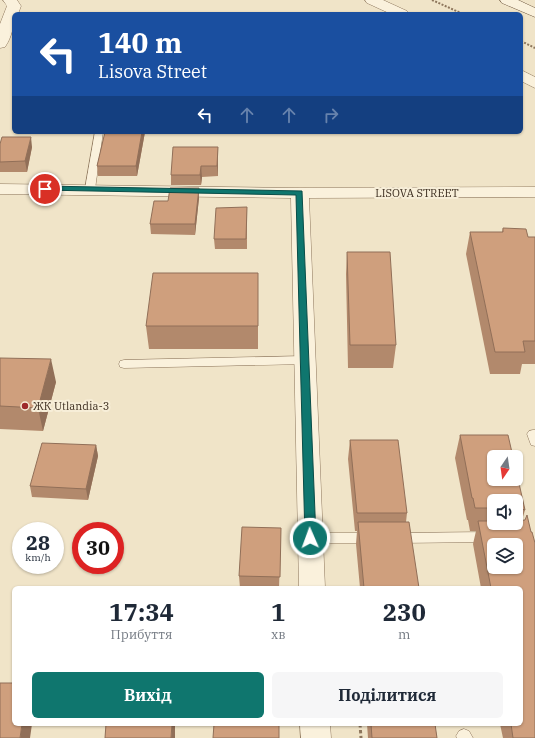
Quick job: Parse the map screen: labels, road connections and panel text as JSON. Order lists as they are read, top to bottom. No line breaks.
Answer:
{"streets":{"street":["LISOVA STREET"]},"places":["ЖК Utlandia-3"],"north":"bottom","page":{"turn":["140 m","Lisova Street"],"speed":"28 km/h","limit":"30","eta":["17:34","Прибуття","1","хв","230","m"],"buttons":["Вихід","Поділитися"]}}
